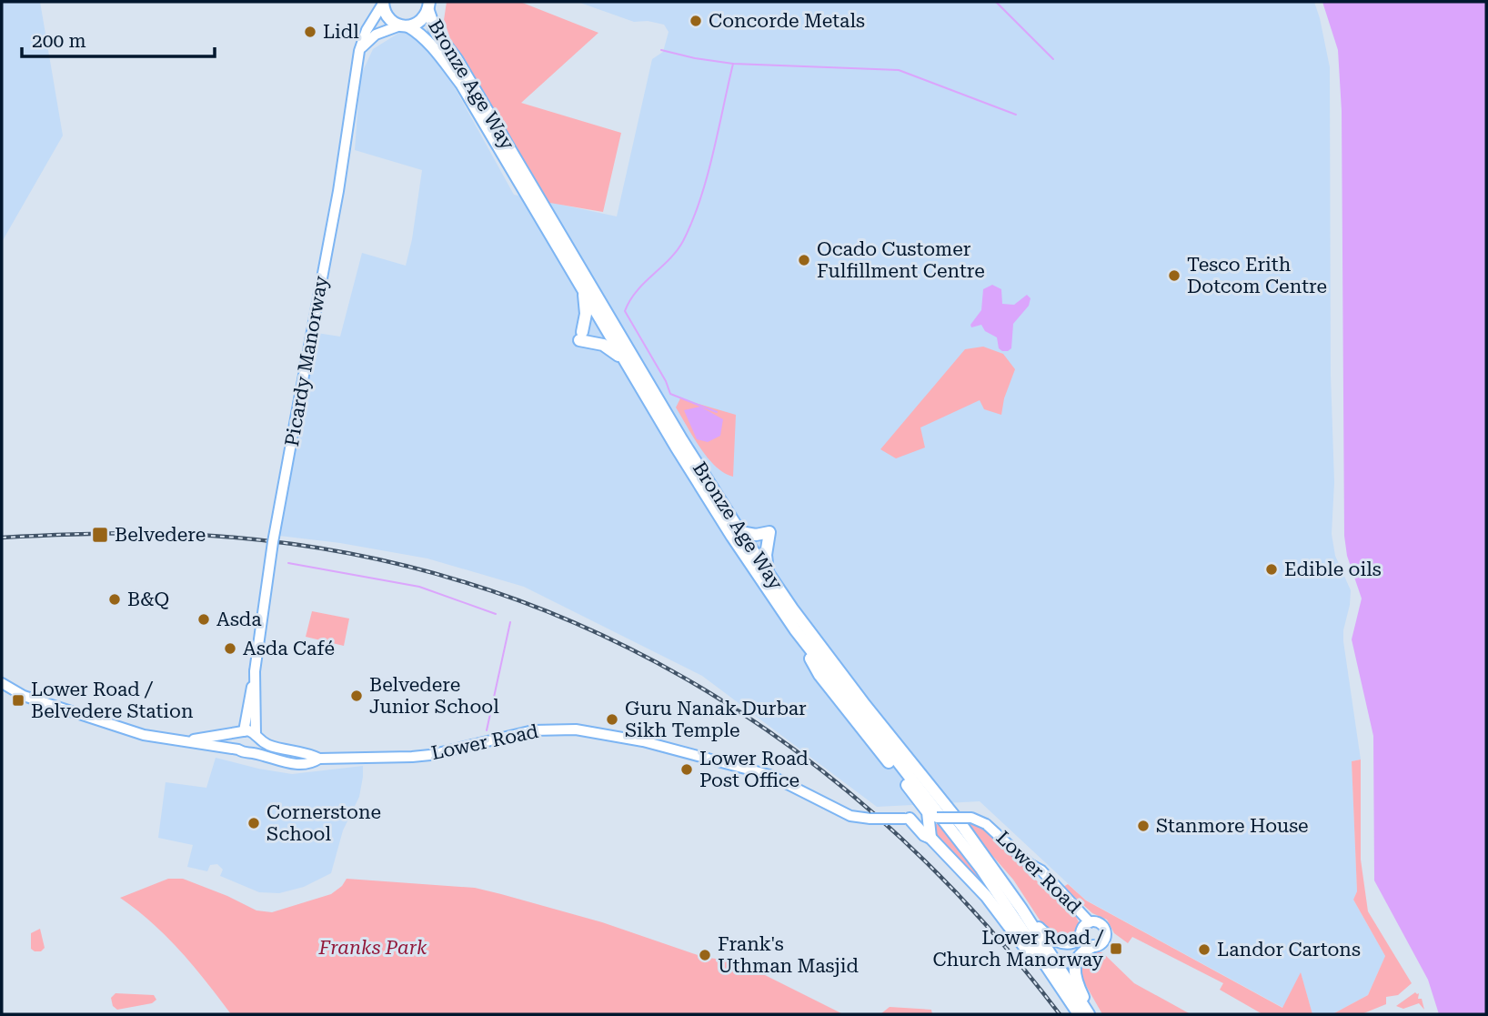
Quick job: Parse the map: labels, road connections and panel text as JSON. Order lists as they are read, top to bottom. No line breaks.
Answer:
{"streets":{"main road":["Bronze Age Way","Picardy Manorway","Lower Road"]},"crossings":[["Bronze Age Way","Picardy Manorway"],["Picardy Manorway","Lower Road"]],"parks":["Franks Park"],"places":{"other":["Concorde Metals","Lidl","Ocado Customer Fulfillment Centre","Tesco Erith Dotcom Centre","Edible oils","B&Q","Asda","Asda Café","Belvedere Junior School","Guru Nanak Durbar Sikh Temple","Lower Road Post Office","Cornerstone School","Stanmore House","Landor Cartons","Frank's Uthman Masjid"],"transit":["Belvedere","Lower Road / Belvedere Station","Lower Road / Church Manorway"]},"scale_bar":"200 m"}
